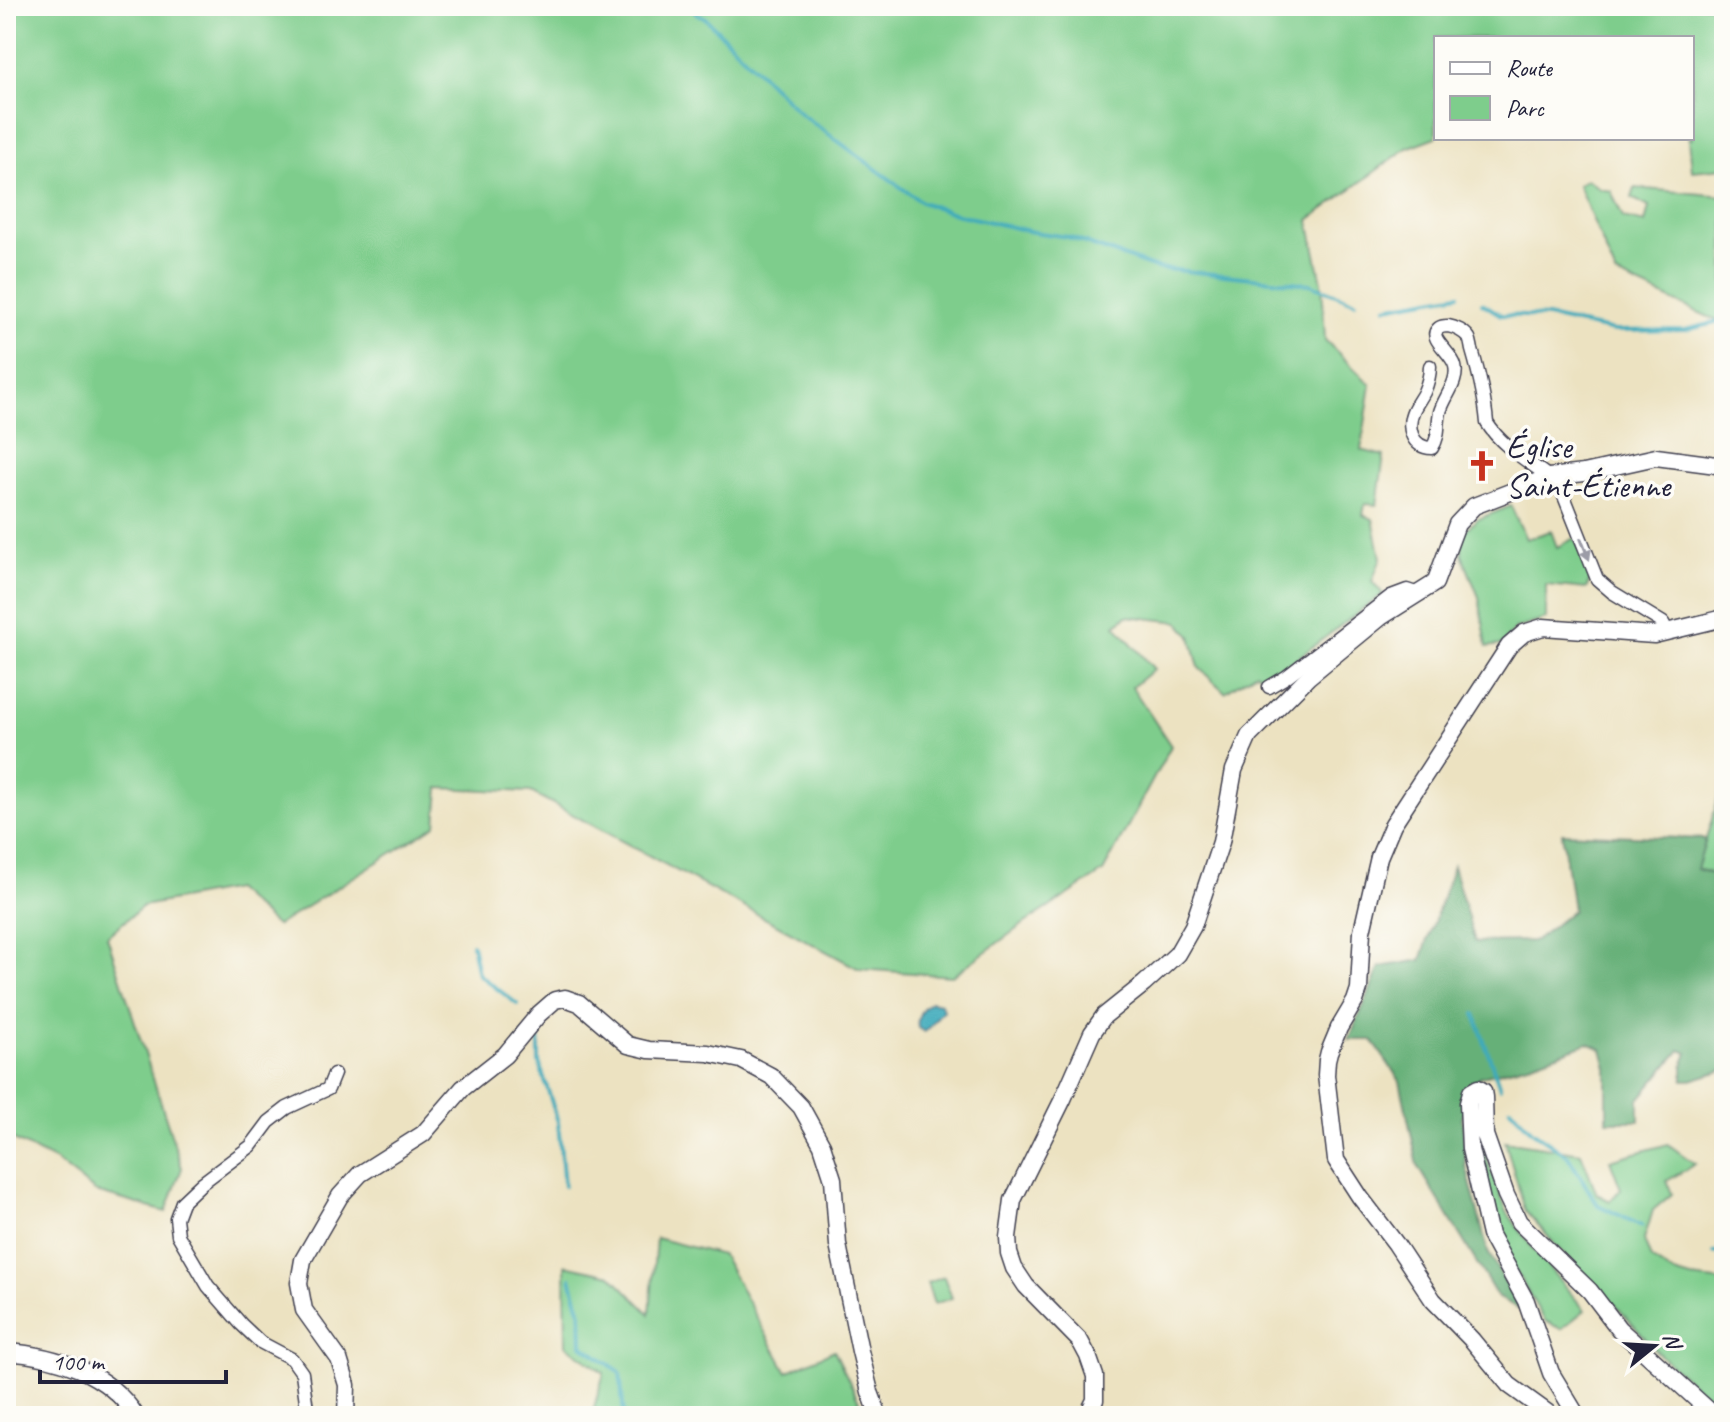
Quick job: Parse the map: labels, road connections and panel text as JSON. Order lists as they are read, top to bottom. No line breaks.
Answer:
{"places":{"church":["Église Saint-Étienne"]},"legend":["Route","Parc"],"scale_bar":"100 m","north":"right"}
